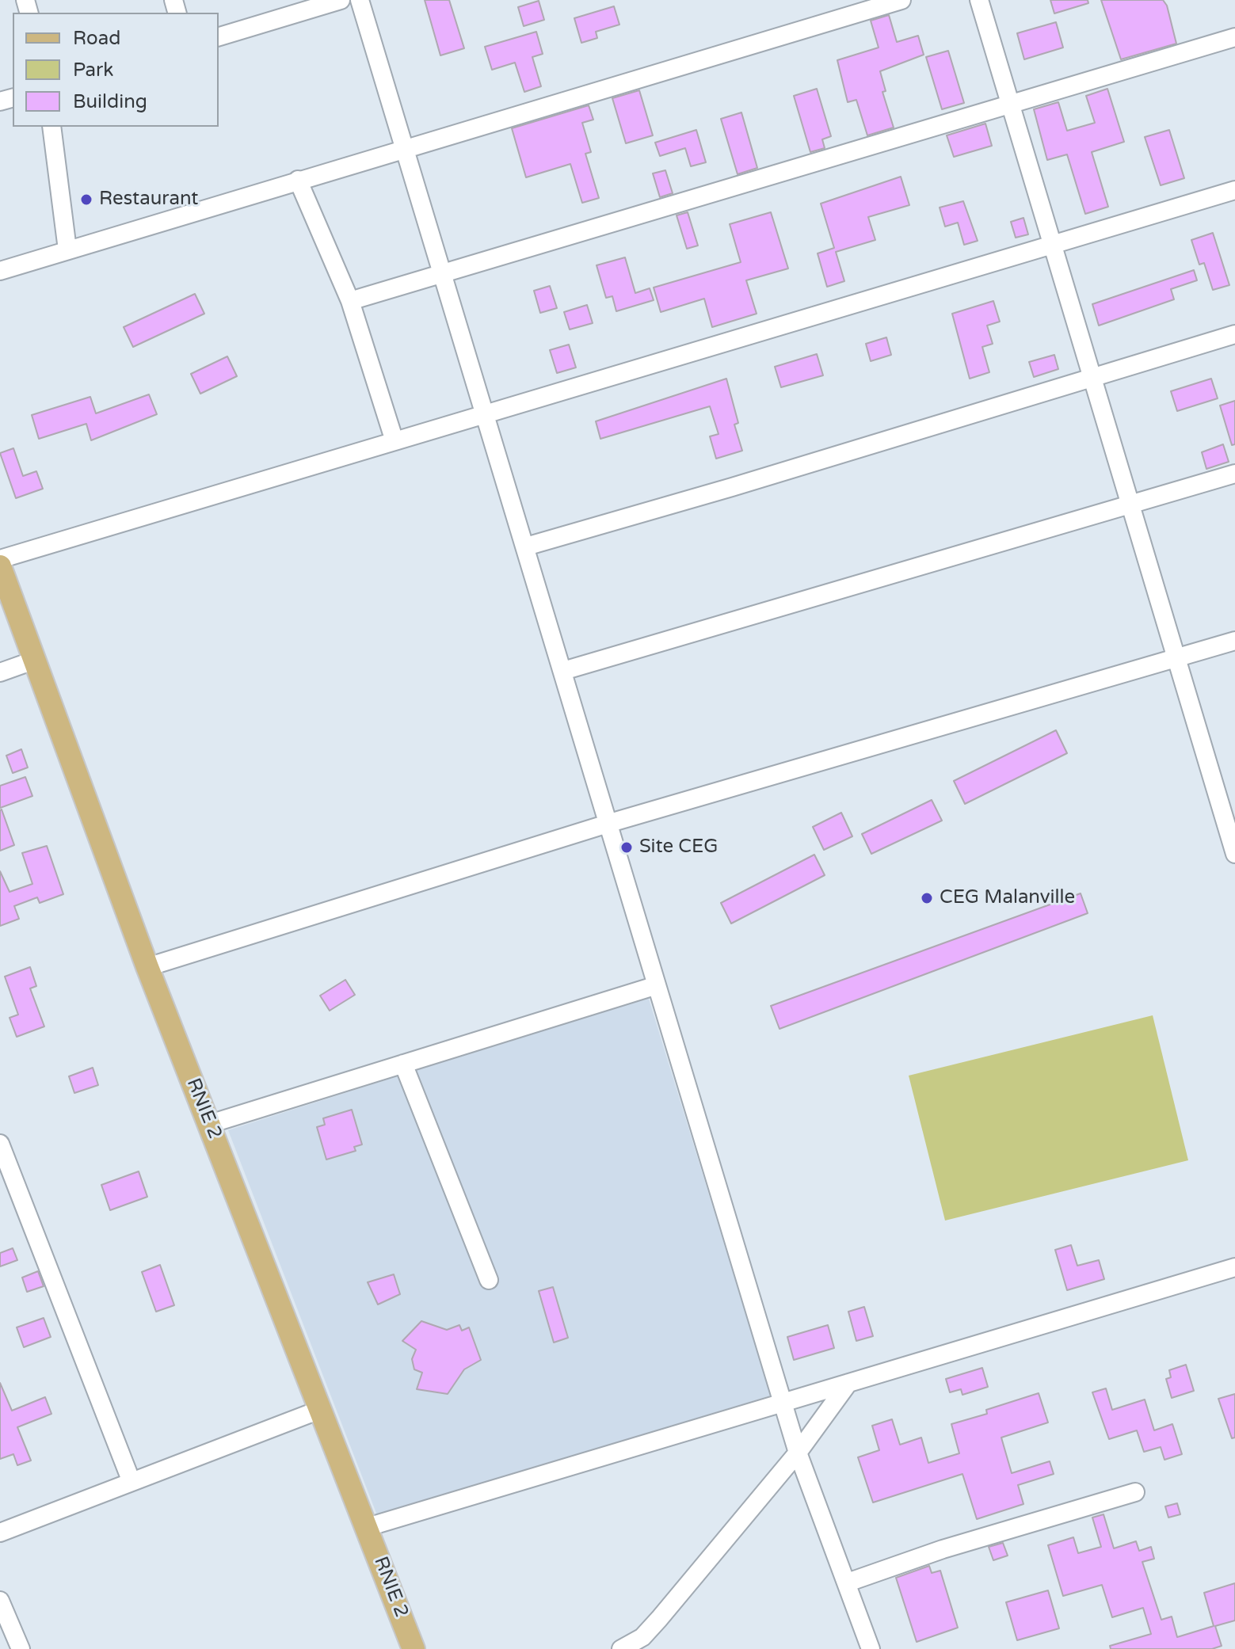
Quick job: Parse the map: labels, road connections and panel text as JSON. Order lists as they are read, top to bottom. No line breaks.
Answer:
{"streets":{"main road":["RNIE 2"]},"places":["Restaurant","Site CEG","CEG Malanville"],"legend":["Road","Park","Building"]}
